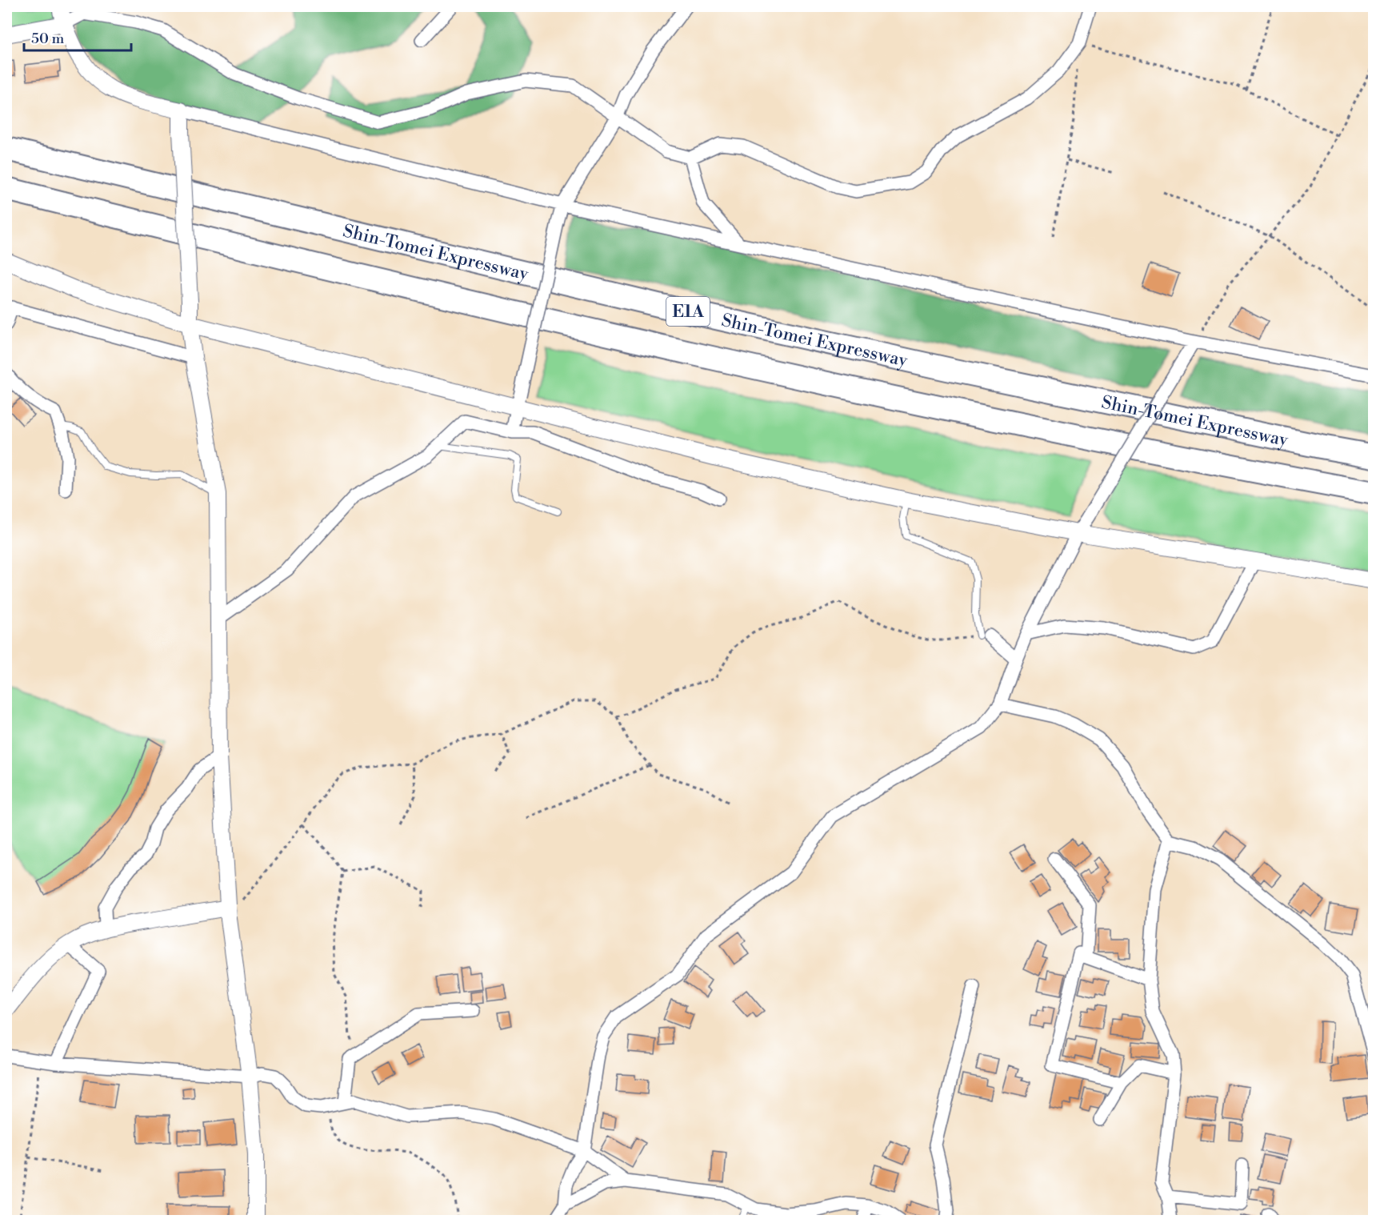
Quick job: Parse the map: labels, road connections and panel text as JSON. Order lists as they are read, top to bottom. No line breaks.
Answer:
{"streets":{"highway":["Shin-Tomei Expressway","E1A"]},"scale_bar":"50 m"}
